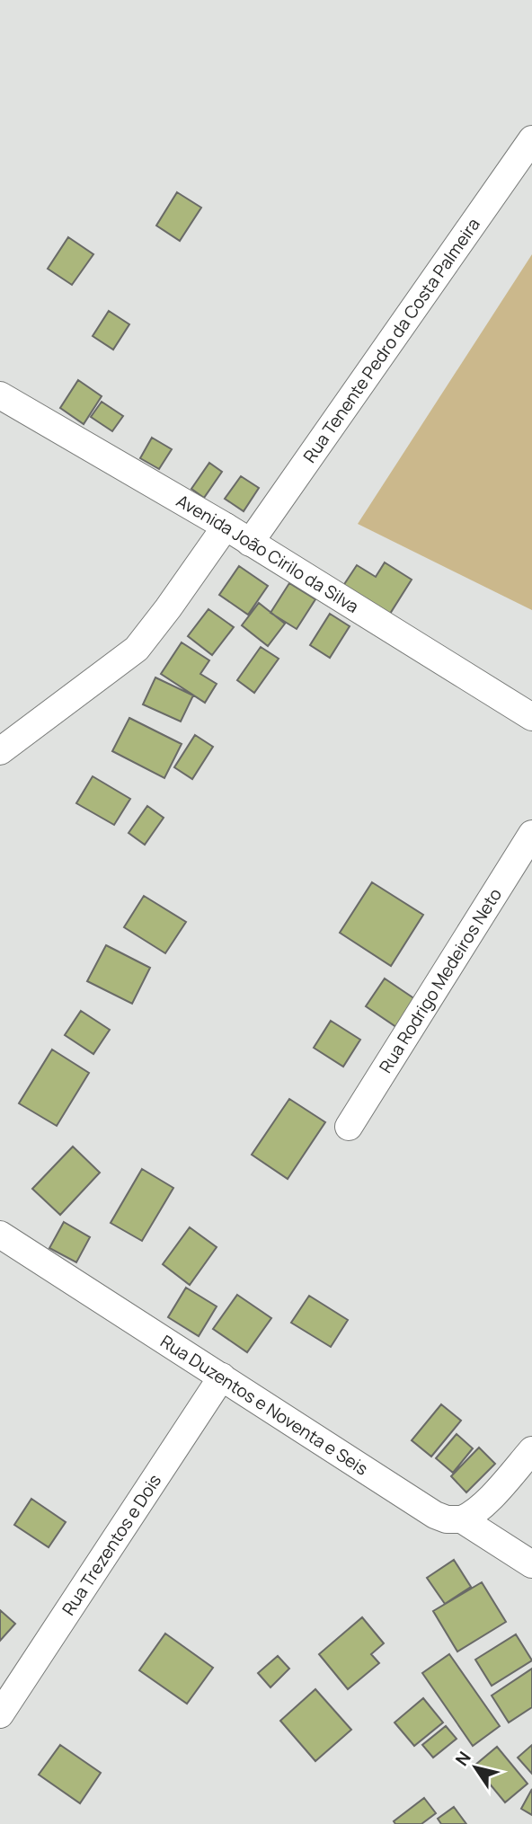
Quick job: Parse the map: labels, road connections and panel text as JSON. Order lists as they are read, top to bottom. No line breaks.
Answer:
{"streets":{"street":["Rua Tenente Pedro da Costa Palmeira","Avenida João Cirilo da Silva","Rua Rodrigo Medeiros Neto","Rua Duzentos e Noventa e Seis","Rua Trezentos e Dois"]},"crossings":[["Rua Tenente Pedro da Costa Palmeira","Avenida João Cirilo da Silva"],["Rua Duzentos e Noventa e Seis","Rua Trezentos e Dois"]],"north":"top left"}
